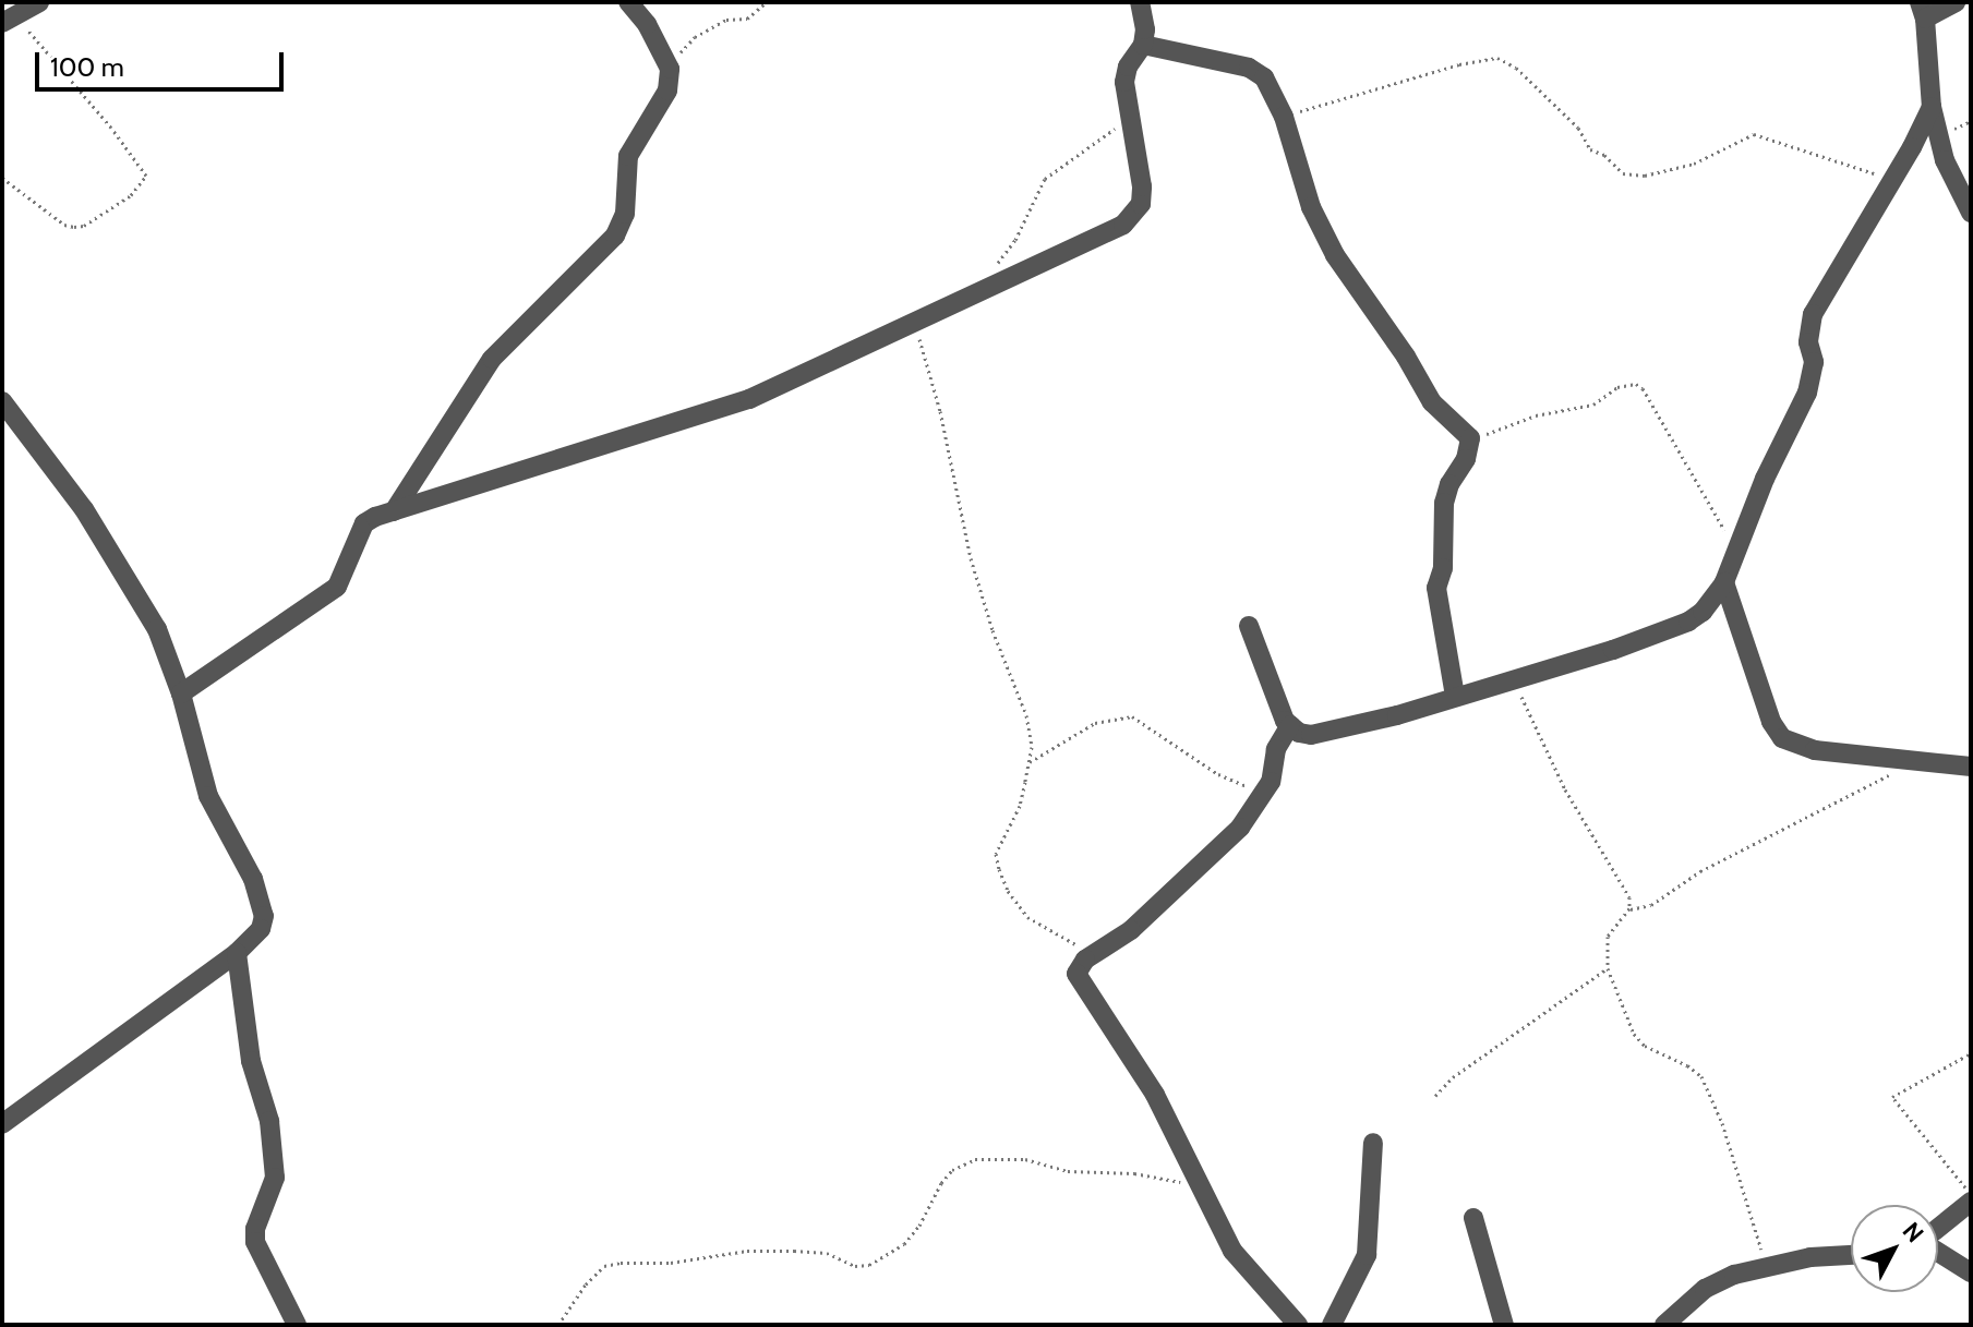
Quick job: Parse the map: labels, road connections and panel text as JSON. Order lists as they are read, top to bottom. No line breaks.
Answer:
{"scale_bar":"100 m","north":"top right"}
